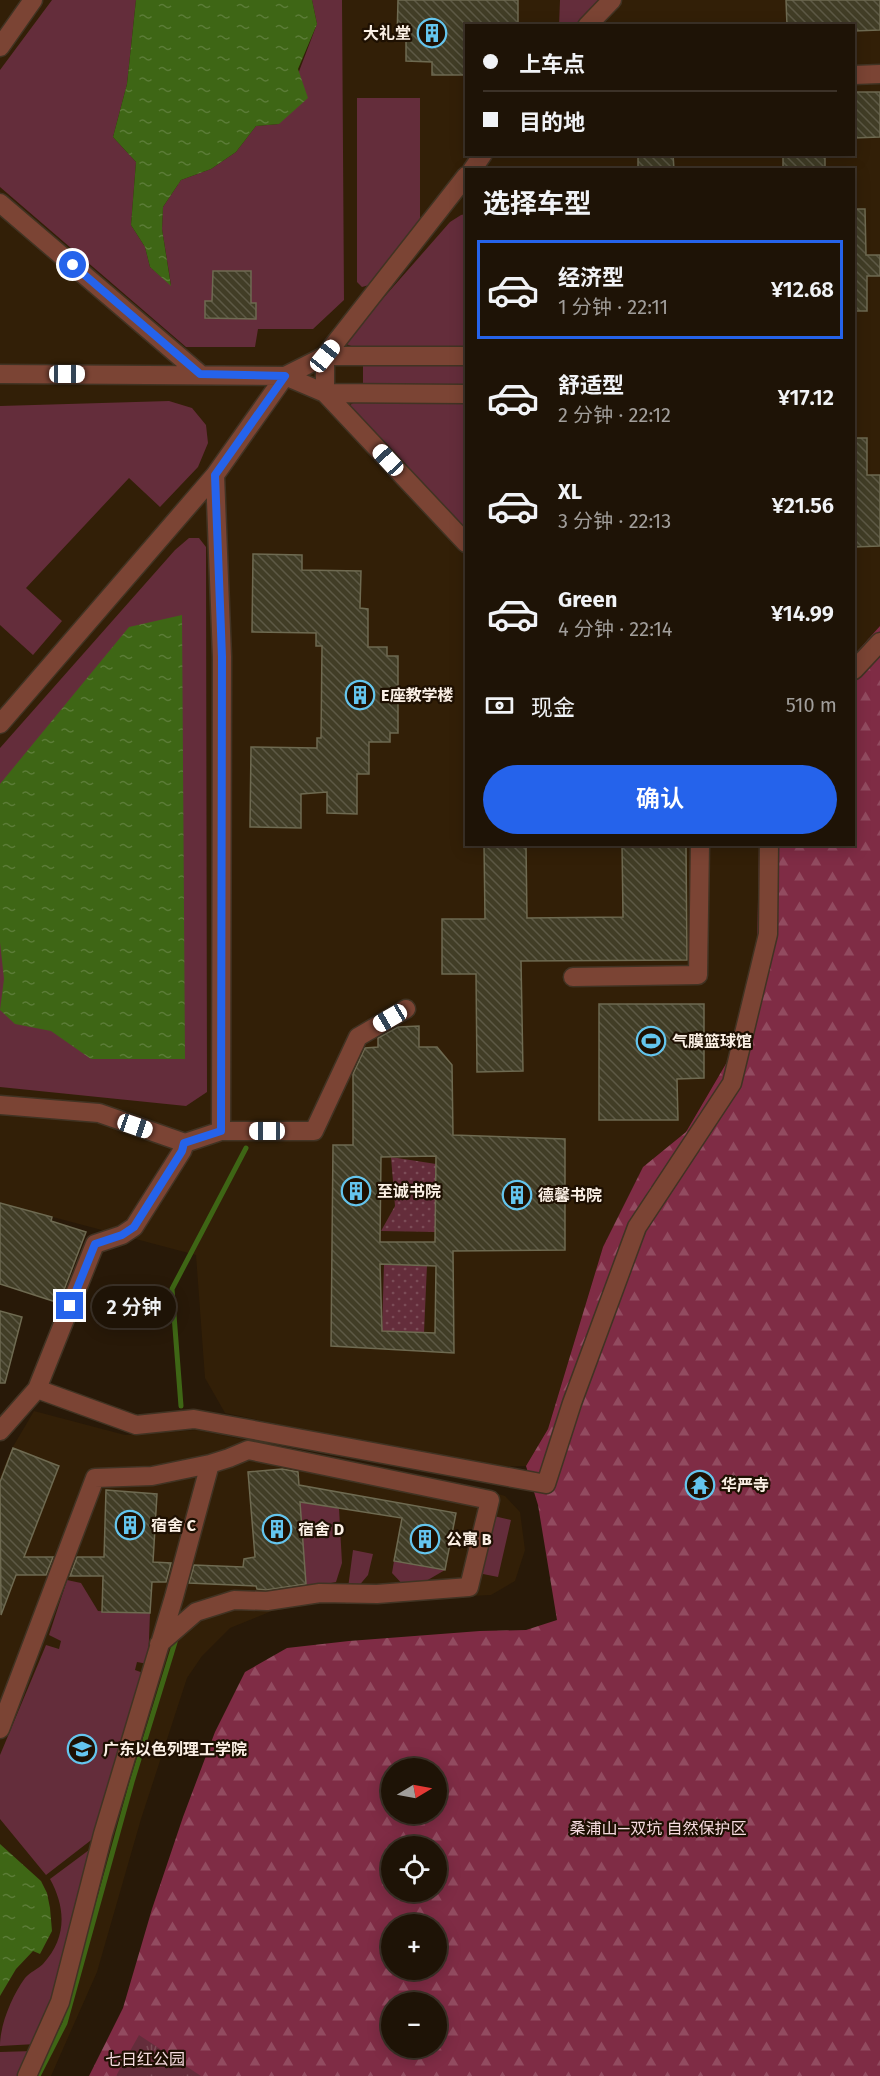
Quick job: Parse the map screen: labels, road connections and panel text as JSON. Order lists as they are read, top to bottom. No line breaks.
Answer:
{"parks":["桑浦山—双坑 自然保护区","七日红公园"],"places":{"building":["大礼堂","E座教学楼","至诚书院","德馨书院","宿舍 C","宿舍 D","公寓 B"],"sports":["气膜篮球馆"],"temple":["华严寺"],"school or university":["广东以色列理工学院"]},"north":"right","page":{"banner":["上车点","目的地"],"heading":"选择车型","list":[{"name":"经济型","note":"1 分钟 · 22:11","value":"¥12.68"},{"name":"舒适型","note":"2 分钟 · 22:12","value":"¥17.12"},{"name":"XL","note":"3 分钟 · 22:13","value":"¥21.56"},{"name":"Green","note":"4 分钟 · 22:14","value":"¥14.99"}],"pay":["现金","510 m"],"buttons":"确认","bubble":"2 分钟","map_buttons":["+","−"]}}
